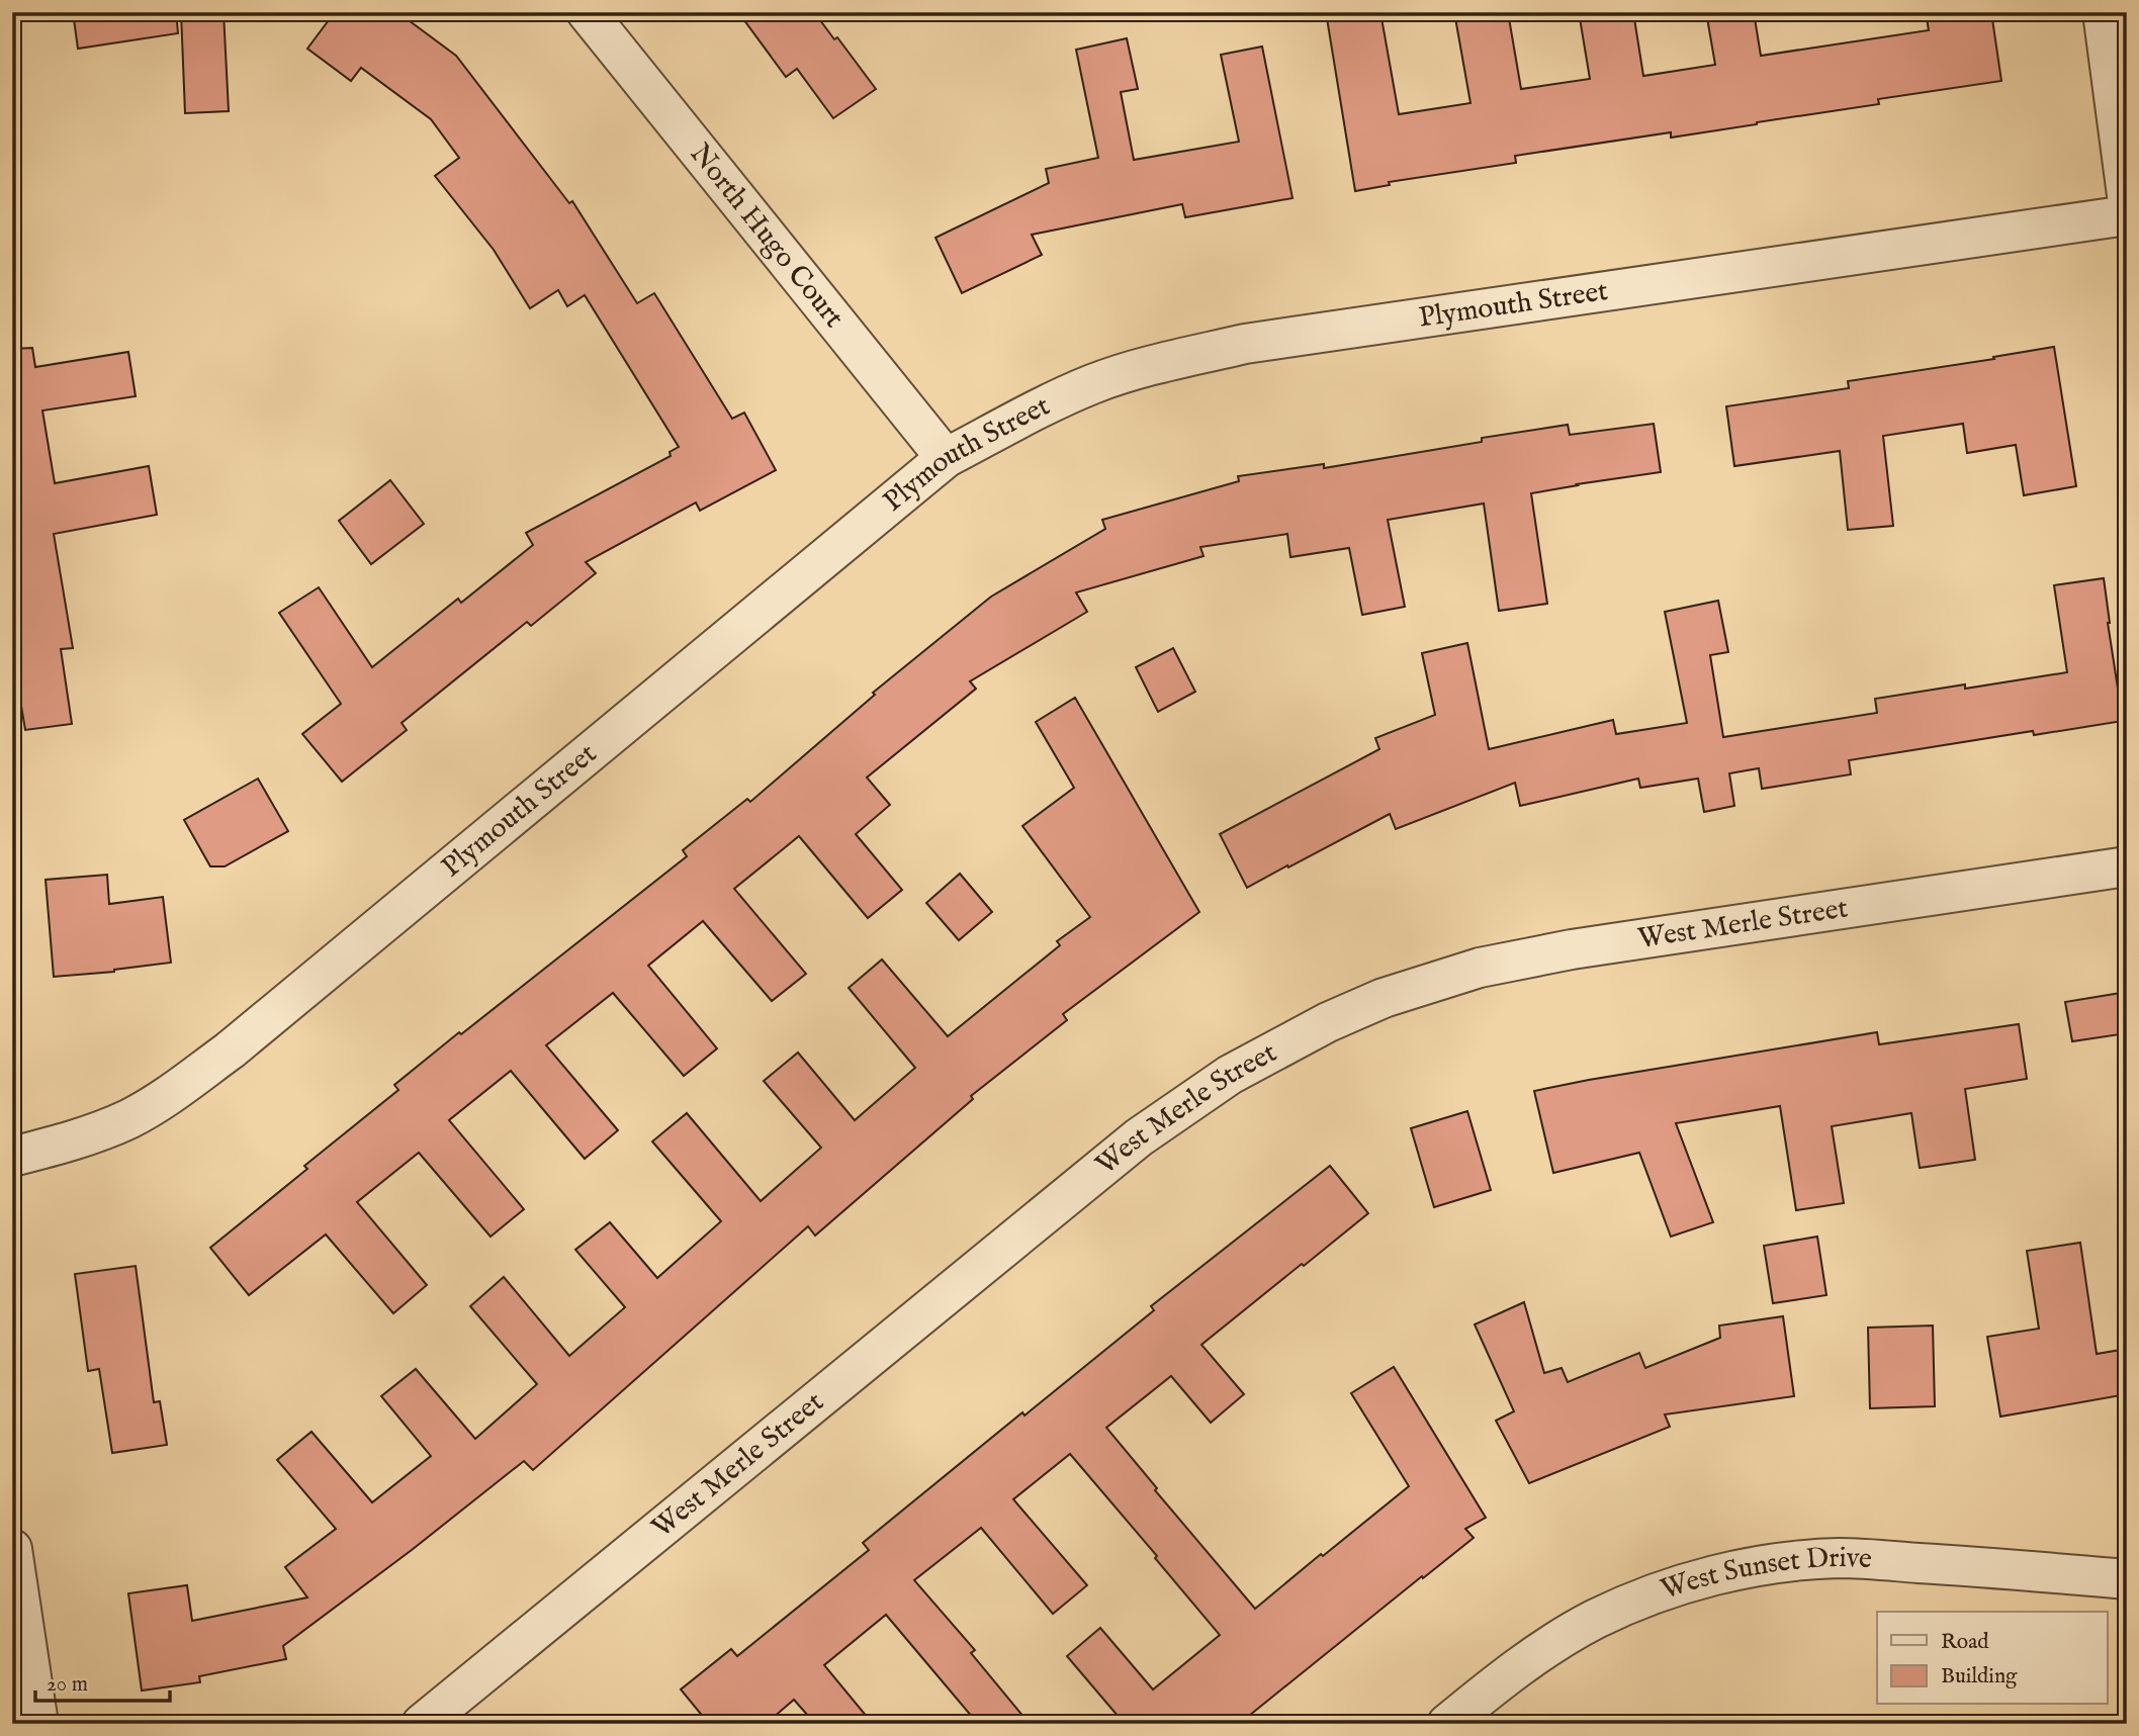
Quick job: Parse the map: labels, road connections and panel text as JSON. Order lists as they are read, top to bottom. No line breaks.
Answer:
{"streets":{"street":["North Hugo Court","Plymouth Street","West Merle Street","West Sunset Drive"]},"crossings":[["North Hugo Court","Plymouth Street"]],"legend":["Road","Building"],"scale_bar":"20 m"}
